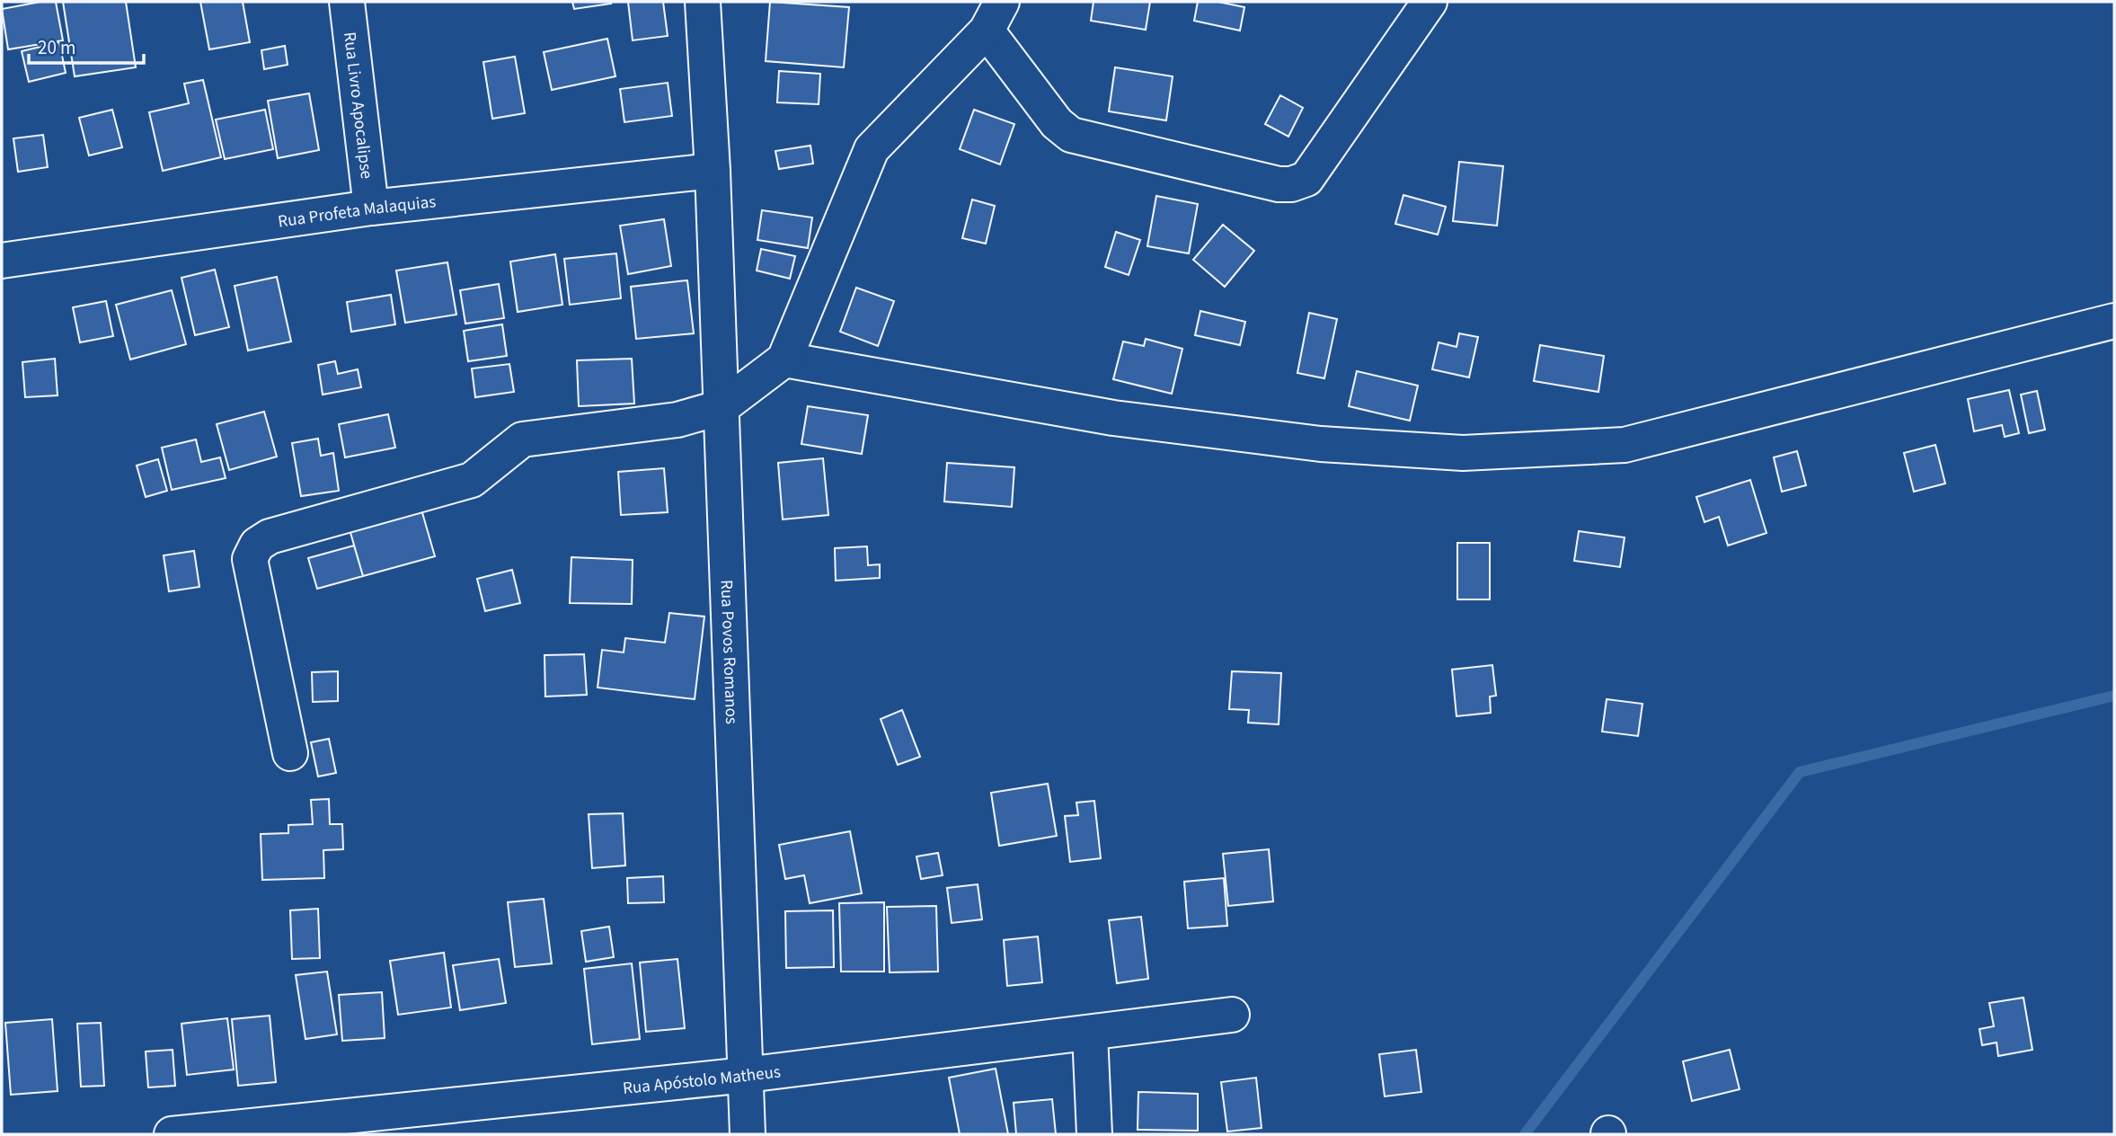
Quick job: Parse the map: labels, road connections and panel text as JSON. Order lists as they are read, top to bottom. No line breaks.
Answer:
{"streets":{"street":["Rua Livro Apocalipse","Rua Profeta Malaquias","Rua Povos Romanos","Rua Apóstolo Matheus"]},"crossings":[["Rua Livro Apocalipse","Rua Profeta Malaquias"],["Rua Profeta Malaquias","Rua Povos Romanos"],["Rua Povos Romanos","Rua Apóstolo Matheus"]],"scale_bar":"20 m"}
